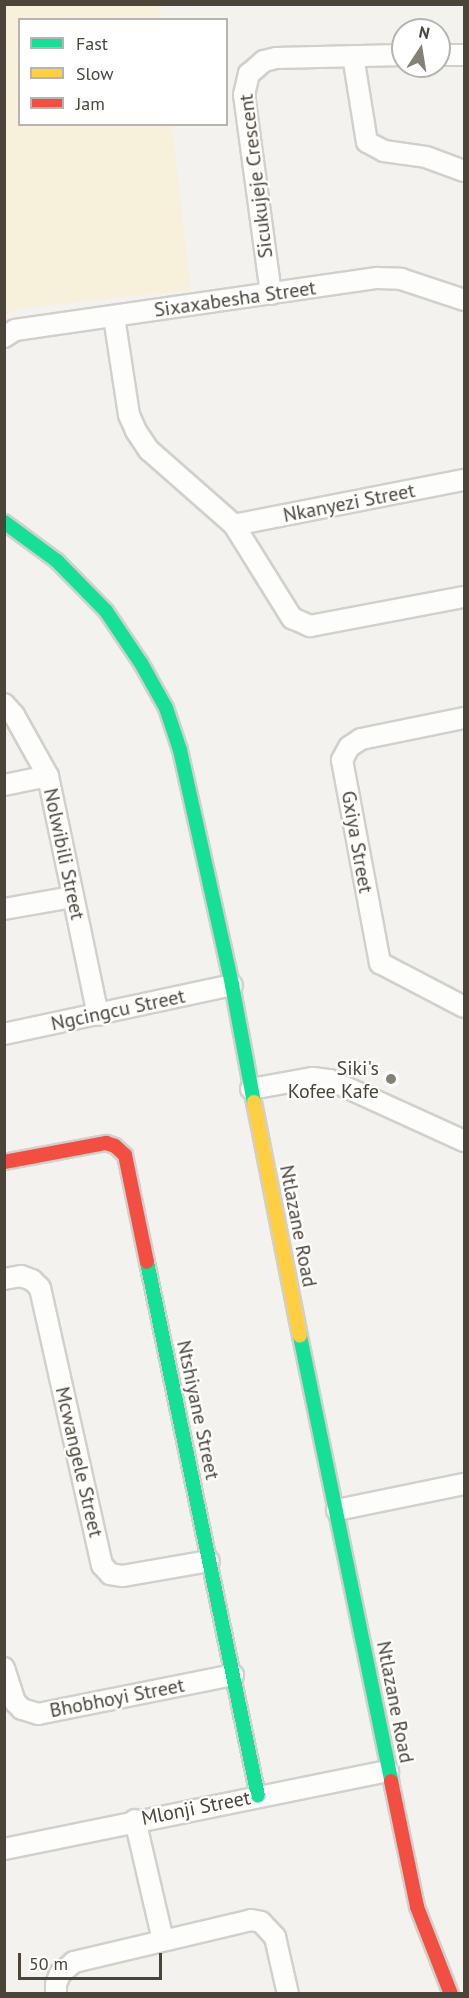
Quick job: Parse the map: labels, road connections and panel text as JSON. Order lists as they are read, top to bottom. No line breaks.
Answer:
{"streets":{"street":["Sicukujeje Crescent","Sixaxabesha Street","Nkanyezi Street","Gxiya Street","Nolwibili Street","Ngcingcu Street","Ntlazane Road","Ntshiyane Street","Mcwangele Street","Bhobhoyi Street","Mlonji Street"]},"crossings":[["Sicukujeje Crescent","Sixaxabesha Street"],["Nolwibili Street","Ngcingcu Street"],["Ngcingcu Street","Ntlazane Road"],["Ntlazane Road","Mlonji Street"],["Ntshiyane Street","Mcwangele Street"],["Ntshiyane Street","Bhobhoyi Street"],["Ntshiyane Street","Mlonji Street"]],"places":["Siki's Kofee Kafe"],"legend":["Fast","Slow","Jam"],"scale_bar":"50 m","north":"top"}
